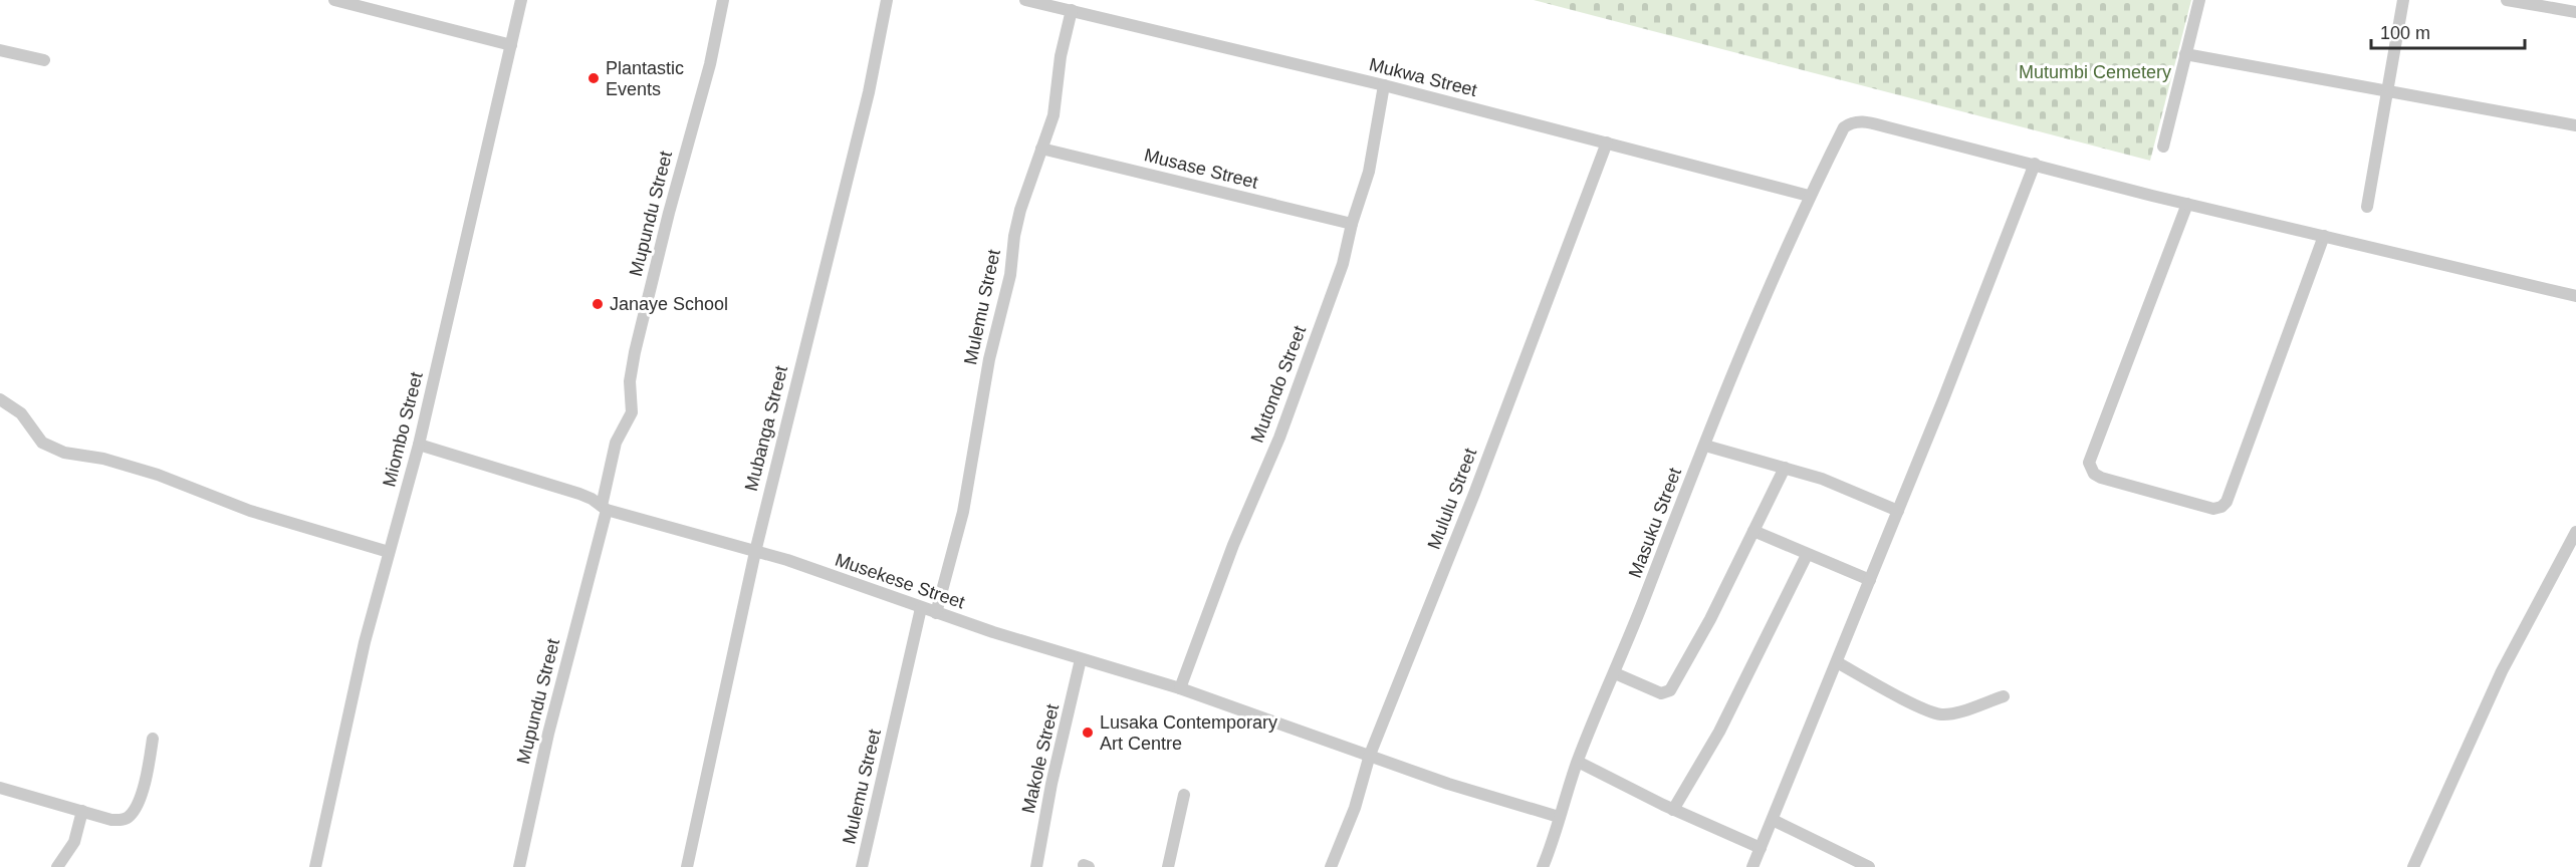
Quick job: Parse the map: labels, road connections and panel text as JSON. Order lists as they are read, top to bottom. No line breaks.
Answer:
{"streets":{"street":["Mukwa Street","Musase Street","Mupundu Street","Mulemu Street","Mutondo Street","Mubanga Street","Miombo Street","Mululu Street","Masuku Street","Musekese Street","Makole Street"]},"crossings":[["Mukwa Street","Mulemu Street"],["Mukwa Street","Mutondo Street"],["Mukwa Street","Mululu Street"],["Mukwa Street","Masuku Street"],["Musase Street","Mulemu Street"],["Musase Street","Mutondo Street"],["Mupundu Street","Musekese Street"],["Mulemu Street","Musekese Street"],["Mutondo Street","Musekese Street"],["Mubanga Street","Musekese Street"],["Miombo Street","Musekese Street"],["Mululu Street","Musekese Street"],["Masuku Street","Musekese Street"],["Musekese Street","Makole Street"]],"parks":["Mutumbi Cemetery"],"places":["Plantastic Events","Janaye School","Lusaka Contemporary Art Centre"],"scale_bar":"100 m"}
